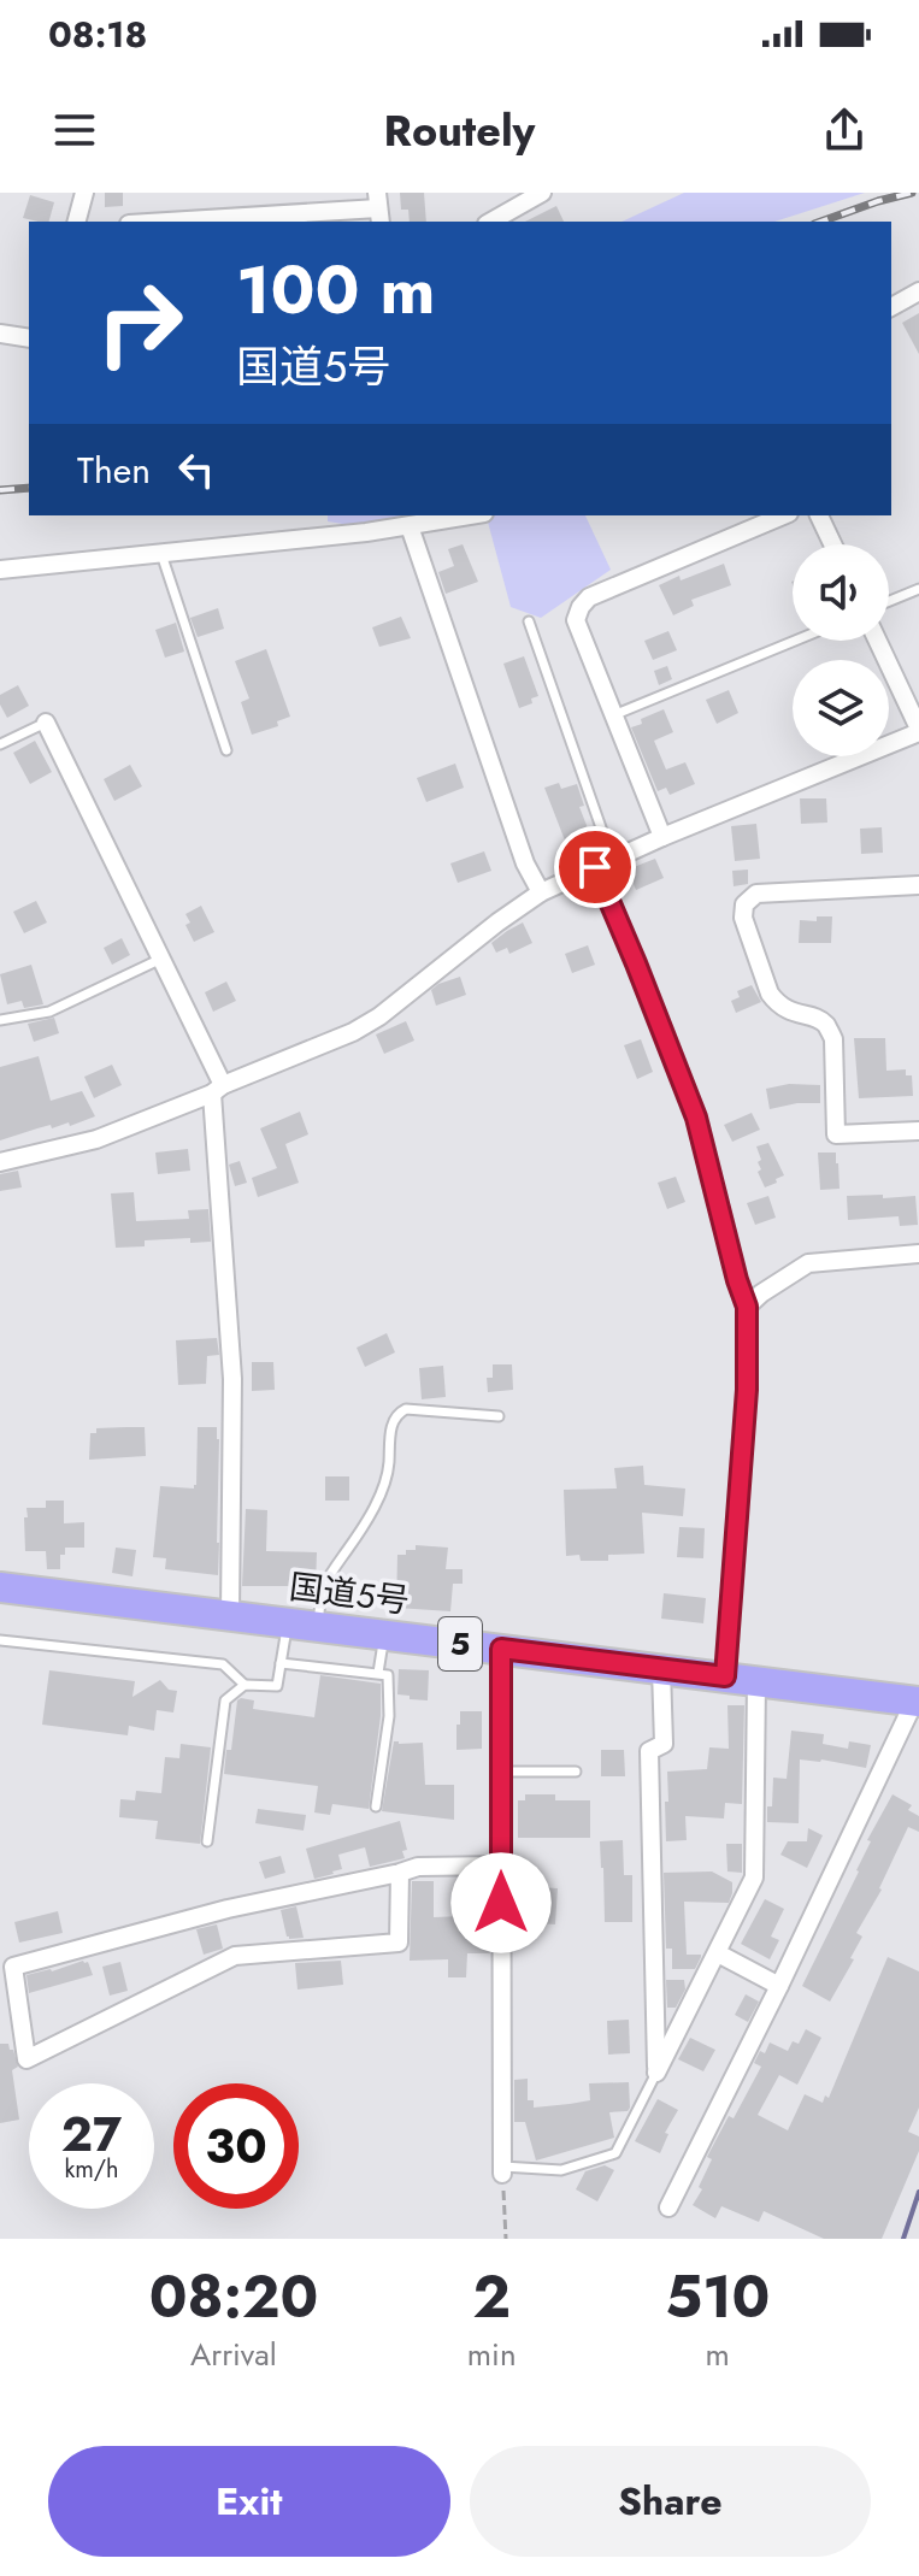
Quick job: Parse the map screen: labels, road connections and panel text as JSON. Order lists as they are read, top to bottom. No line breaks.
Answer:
{"streets":{"highway":["国道5号","5"]},"page":{"status":"08:18","header":"Routely","turn":["100 m","国道5号"],"then":"Then","speed":"27 km/h","limit":"30","eta":["08:20","Arrival","2","min","510","m"],"buttons":["Exit","Share"]}}
